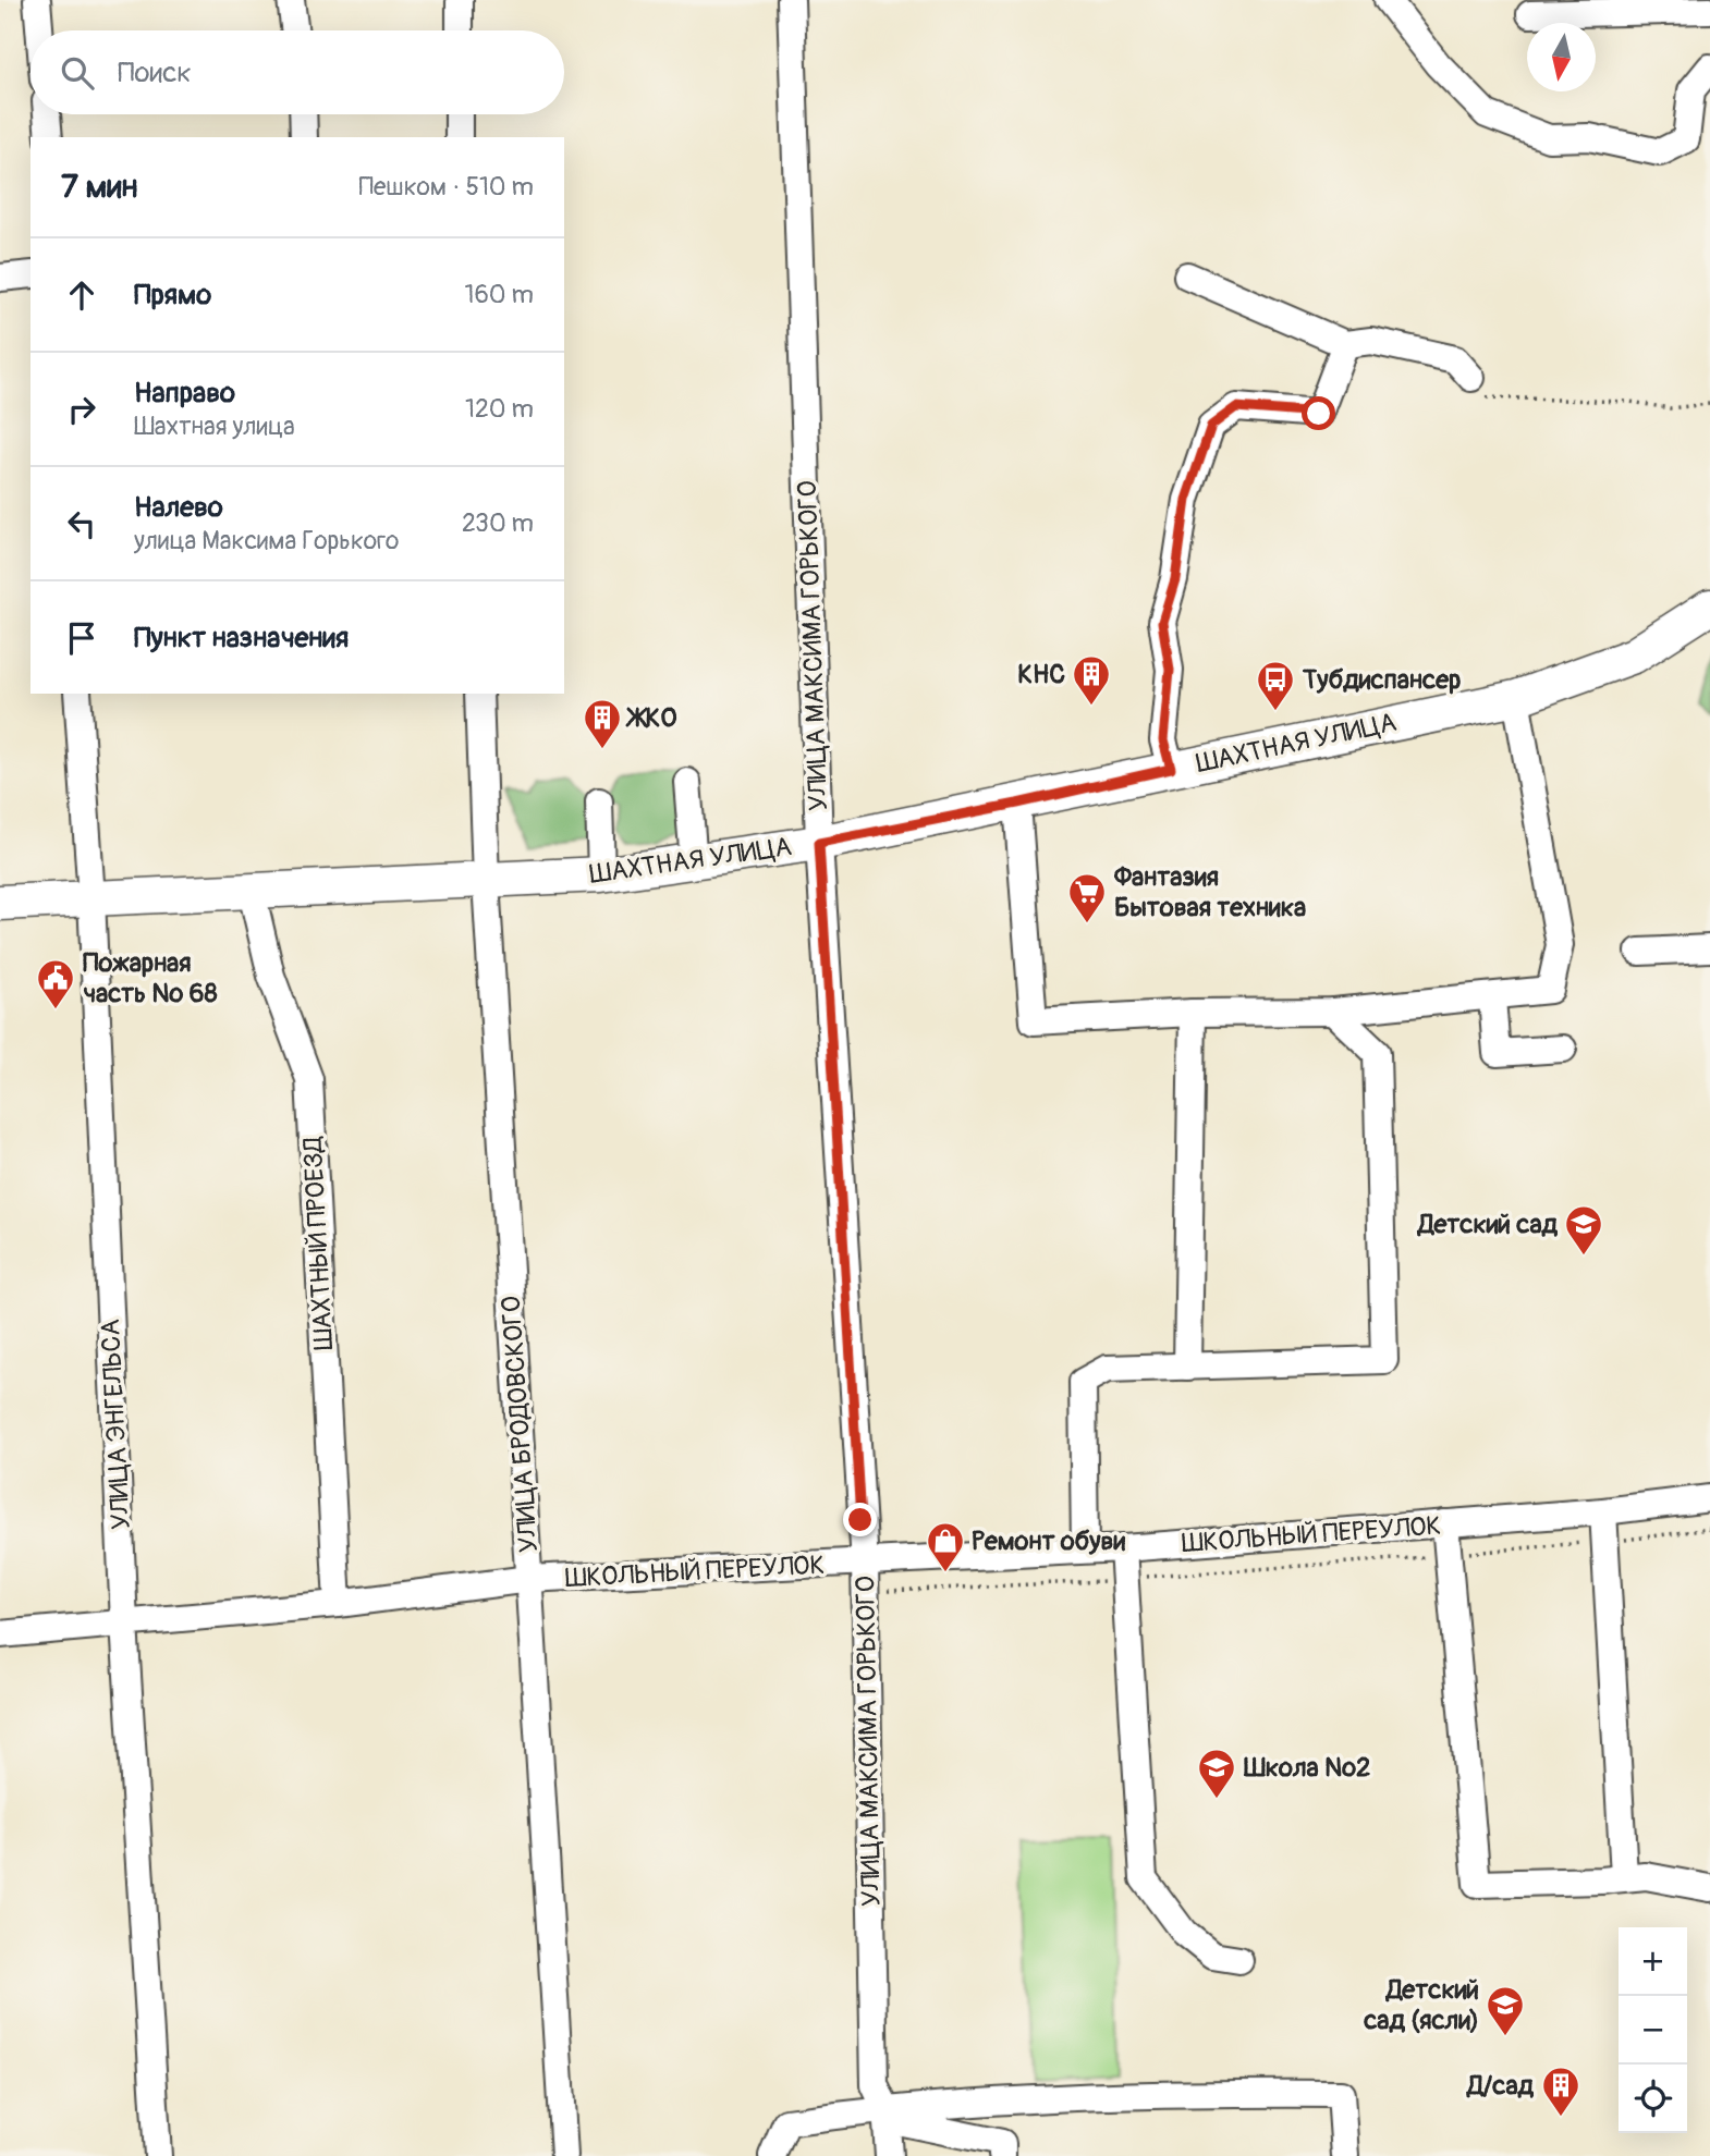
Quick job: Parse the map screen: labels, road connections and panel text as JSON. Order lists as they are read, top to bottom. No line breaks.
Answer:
{"streets":{"main road":["ШАХТНАЯ УЛИЦА"],"street":["УЛИЦА МАКСИМА ГОРЬКОГО","ШАХТНЫЙ ПРОЕЗД","УЛИЦА ЭНГЕЛЬСА","УЛИЦА БРОДОВСКОГО","ШКОЛЬНЫЙ ПЕРЕУЛОК"]},"crossings":[["УЛИЦА МАКСИМА ГОРЬКОГО","ШАХТНАЯ УЛИЦА"],["УЛИЦА МАКСИМА ГОРЬКОГО","ШКОЛЬНЫЙ ПЕРЕУЛОК"],["ШАХТНАЯ УЛИЦА","ШАХТНЫЙ ПРОЕЗД"],["ШАХТНАЯ УЛИЦА","УЛИЦА ЭНГЕЛЬСА"],["ШАХТНАЯ УЛИЦА","УЛИЦА БРОДОВСКОГО"],["ШАХТНЫЙ ПРОЕЗД","ШКОЛЬНЫЙ ПЕРЕУЛОК"],["УЛИЦА ЭНГЕЛЬСА","ШКОЛЬНЫЙ ПЕРЕУЛОК"],["УЛИЦА БРОДОВСКОГО","ШКОЛЬНЫЙ ПЕРЕУЛОК"]],"places":{"building":["КНС","ЖКО","Д/сад"],"bus stop":["Тубдиспансер"],"supermarket":["Фантазия Бытовая техника"],"public building":["Пожарная часть № 68"],"school or university":["Детский сад","Школа №2","Детский сад (ясли)"],"shop":["Ремонт обуви"]},"north":"bottom","page":{"search":"Поиск","heading":["7 мин","Пешком · 510 m"],"list":[["Прямо","160 m"],["Направо","Шахтная улица","120 m"],["Налево","улица Максима Горького","230 m"],"Пункт назначения"],"map_buttons":["+","−"]}}
